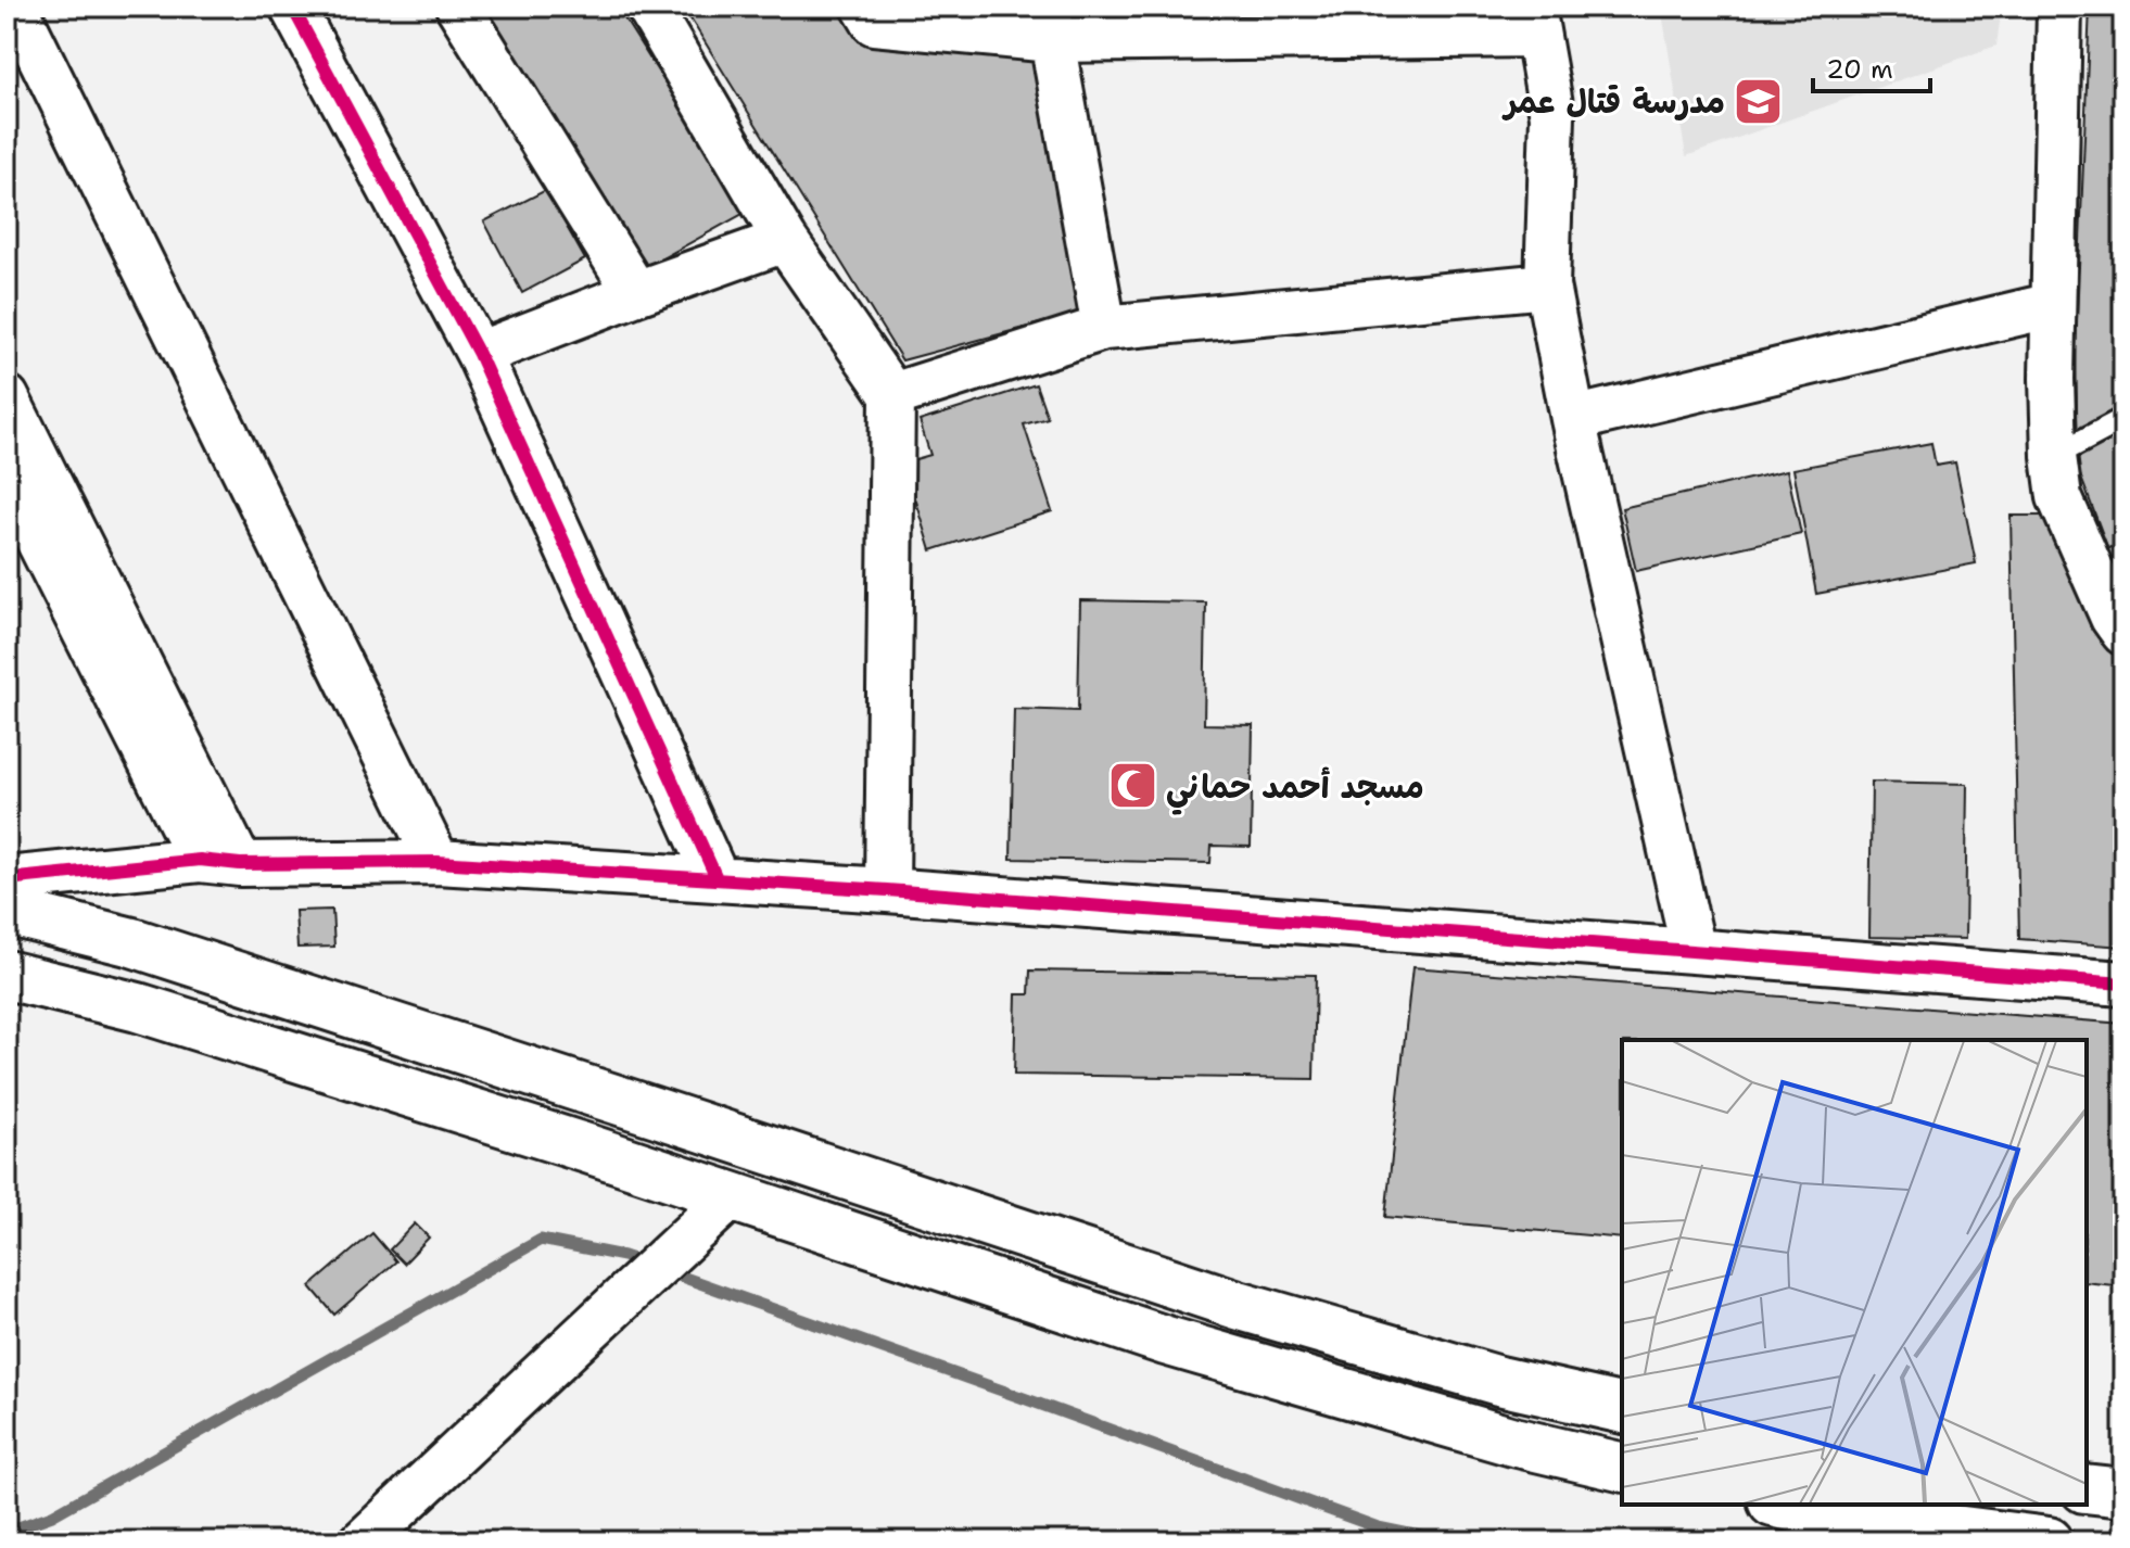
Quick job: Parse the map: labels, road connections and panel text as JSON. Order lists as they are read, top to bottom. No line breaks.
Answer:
{"places":{"school or university":["مدرسة قتال عمر"],"mosque":["مسجد أحمد حماني"]},"scale_bar":"20 m"}
